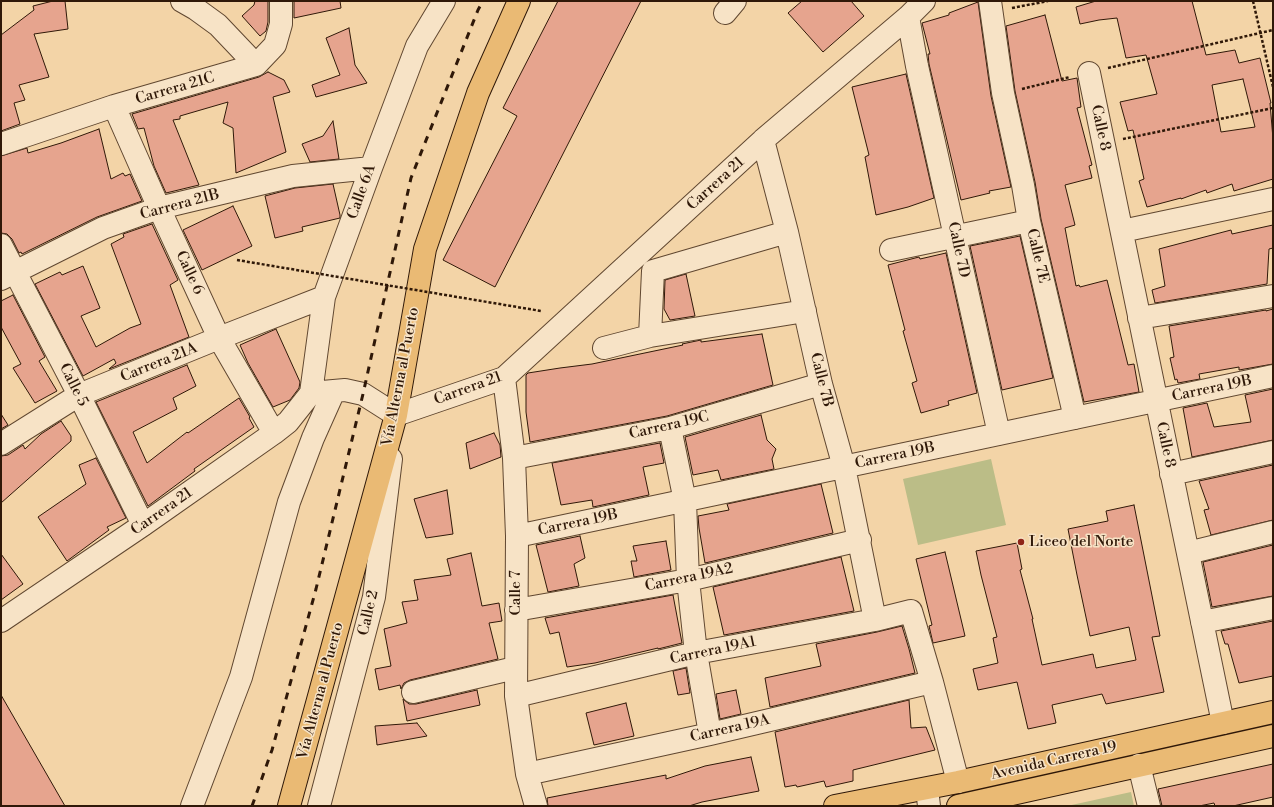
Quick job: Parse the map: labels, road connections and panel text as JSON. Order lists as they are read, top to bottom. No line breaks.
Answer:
{"streets":{"main road":["Vía Alterna al Puerto","Avenida Carrera 19"],"street":["Carrera 21C","Calle 8","Carrera 21","Calle 6A","Carrera 21B","Calle 7D","Calle 7E","Calle 6","Carrera 21A","Calle 7B","Calle 5","Carrera 19B","Carrera 19C","Carrera 19A2","Calle 7","Calle 2","Carrera 19A1","Carrera 19A"]},"crossings":[["Carrera 21C","Calle 6"],["Calle 8","Carrera 19B"],["Calle 8","Avenida Carrera 19"],["Carrera 21","Calle 6A"],["Carrera 21","Calle 7D"],["Carrera 21","Calle 6"],["Carrera 21","Vía Alterna al Puerto"],["Carrera 21","Calle 7B"],["Carrera 21","Calle 5"],["Carrera 21","Calle 7"],["Carrera 21","Calle 2"],["Calle 6A","Carrera 21B"],["Calle 6A","Carrera 21A"],["Carrera 21B","Calle 6"],["Carrera 21B","Calle 5"],["Calle 7D","Carrera 19B"],["Calle 7E","Carrera 19B"],["Calle 6","Carrera 21A"],["Carrera 21A","Calle 5"],["Vía Alterna al Puerto","Calle 2"],["Calle 7B","Carrera 19B"],["Calle 7B","Carrera 19C"],["Calle 7B","Carrera 19A2"],["Calle 7B","Carrera 19A1"],["Carrera 19B","Calle 7"],["Carrera 19C","Calle 7"],["Carrera 19A2","Calle 7"],["Calle 7","Carrera 19A1"],["Calle 7","Carrera 19A"],["Carrera 19A1","Carrera 19A"]],"places":["Liceo del Norte"]}
